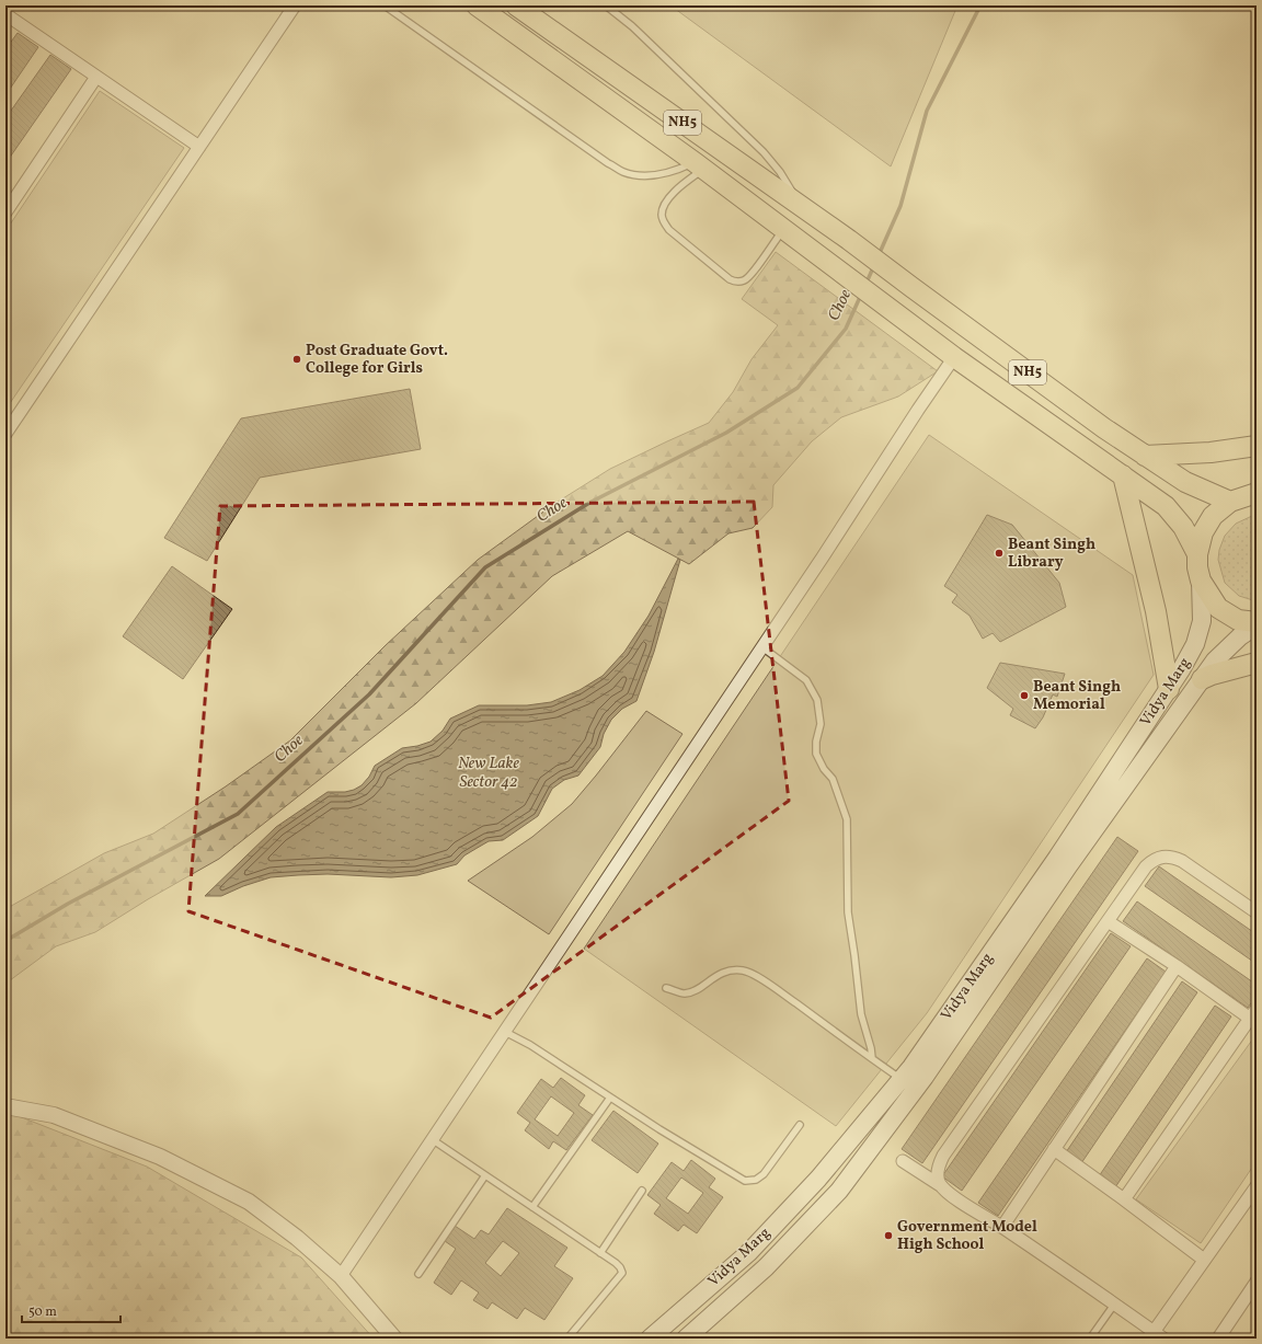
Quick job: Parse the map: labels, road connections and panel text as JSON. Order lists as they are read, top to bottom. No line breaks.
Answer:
{"streets":{"highway":["NH5"],"main road":["Vidya Marg"]},"crossings":[["NH5","Vidya Marg"]],"water":["Choe","New Lake Sector 42"],"places":["Post Graduate Govt. College for Girls","Beant Singh Library","Beant Singh Memorial","Government Model High School"],"scale_bar":"50 m"}
